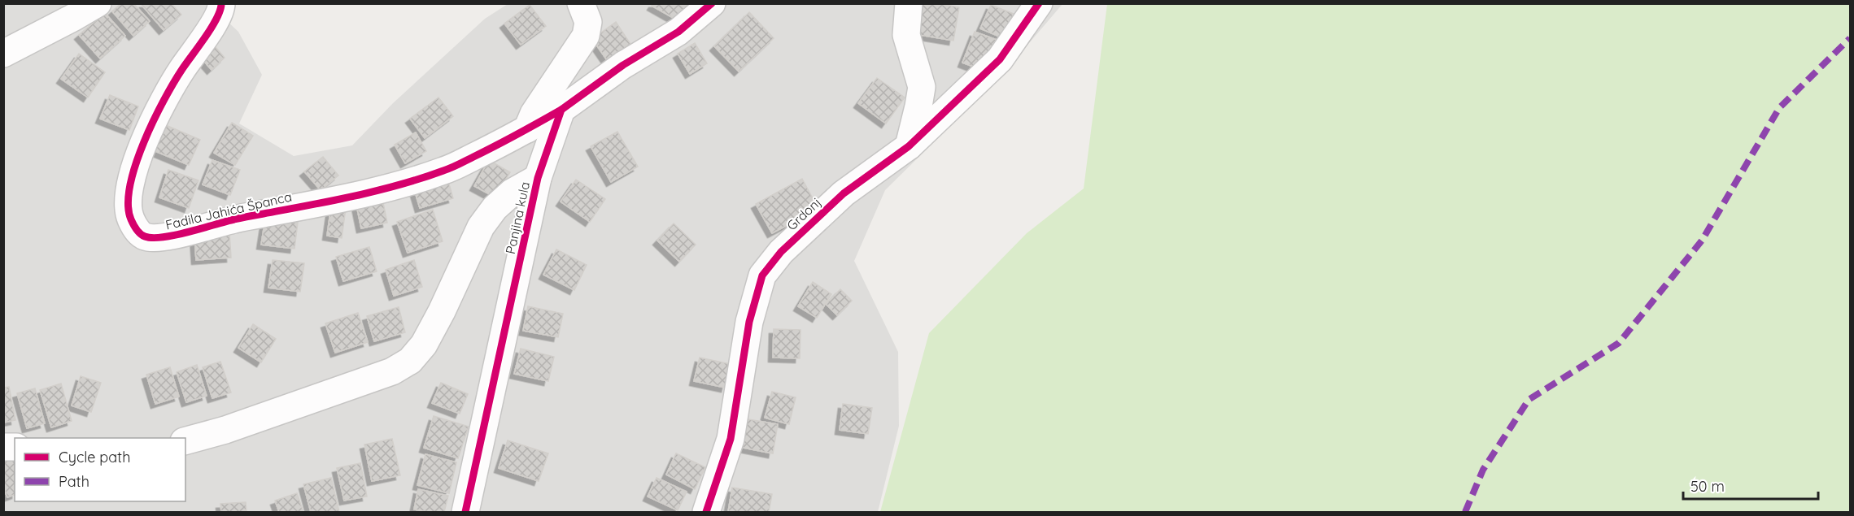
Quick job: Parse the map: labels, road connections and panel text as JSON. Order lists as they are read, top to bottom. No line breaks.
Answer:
{"streets":{"street":["Fadila Jahića Španca","Grdonj","Panjina kula"]},"crossings":[["Fadila Jahića Španca","Panjina kula"]],"legend":["Cycle path","Path"],"scale_bar":"50 m"}
